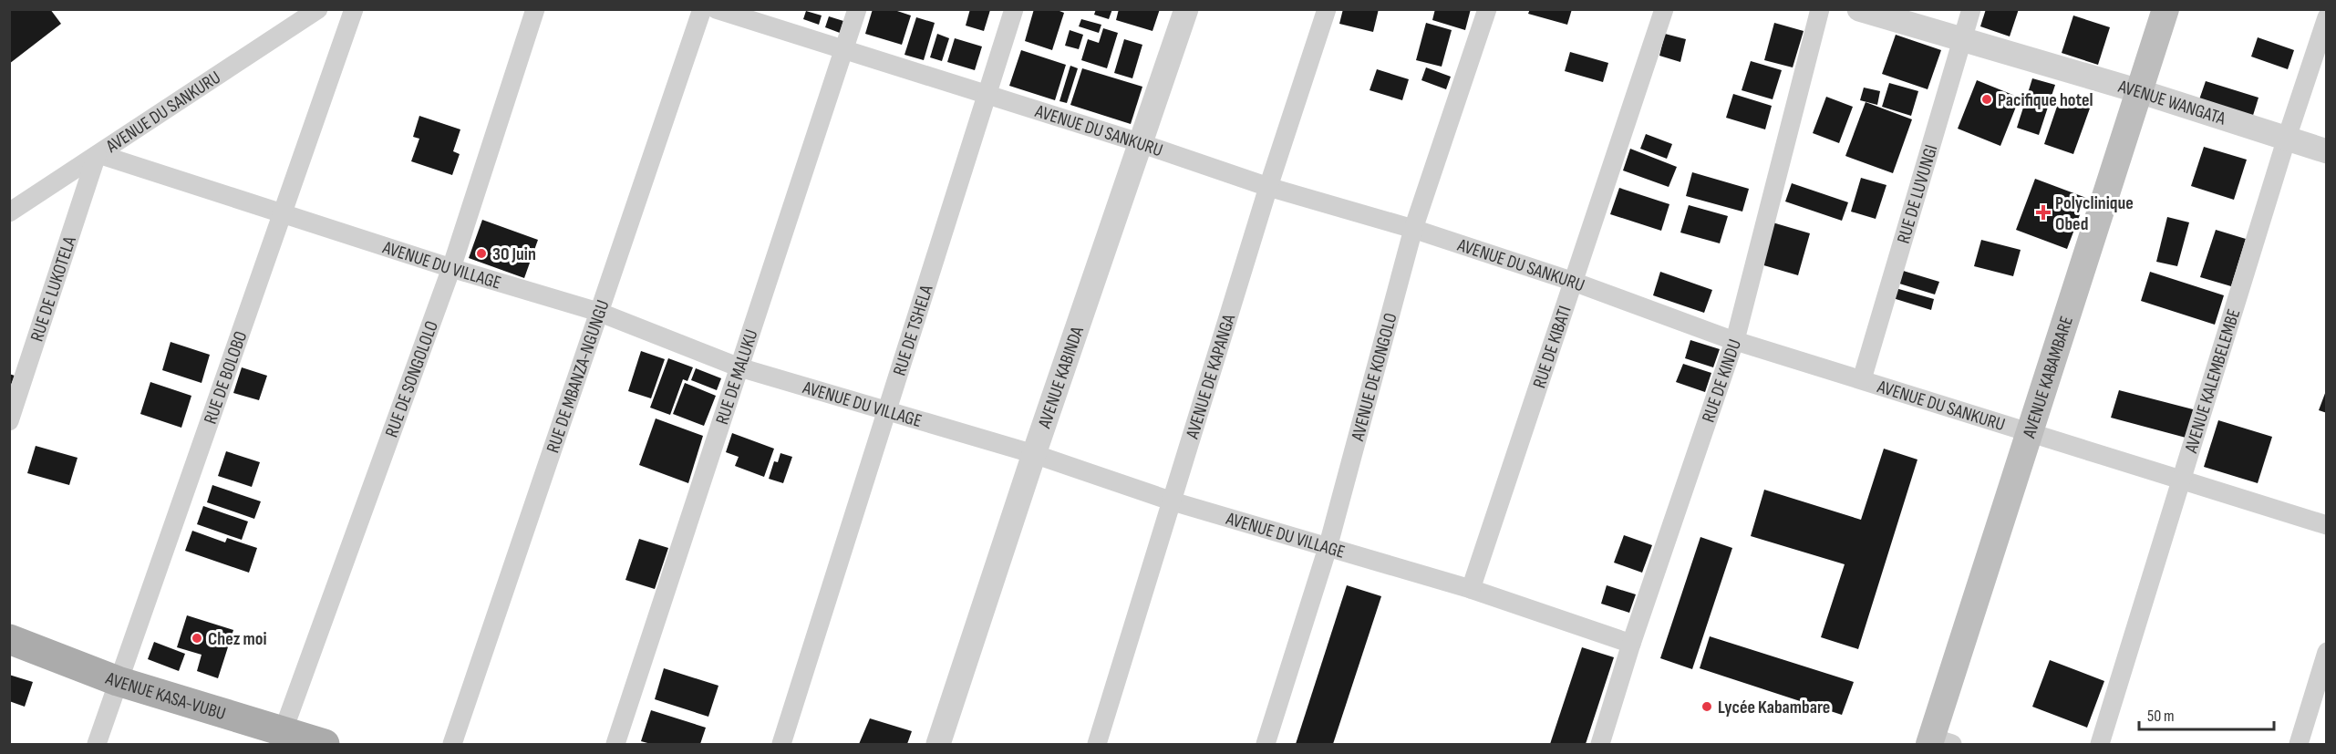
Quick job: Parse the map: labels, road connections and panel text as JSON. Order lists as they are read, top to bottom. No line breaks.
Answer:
{"streets":{"main road":["AVENUE KABAMBARE","AVENUE KASA-VUBU"],"street":["AVENUE WANGATA","AVENUE DU SANKURU","RUE DE LUVUNGI","AVENUE DU VILLAGE","RUE DE LUKOTELA","RUE DE TSHELA","RUE DE KIBATI","RUE DE BOLOBO","RUE DE MBANZA-NGUNGU","AVENUE KABINDA","AVENUE DE KAPANGA","AVENUE DE KONGOLO","RUE DE MALUKU","RUE DE SONGOLOLO","RUE DE KINDU","AVENUE KALEMBELEMBE"]},"crossings":[["AVENUE WANGATA","RUE DE LUVUNGI"],["AVENUE WANGATA","AVENUE KABAMBARE"],["AVENUE WANGATA","AVENUE KALEMBELEMBE"],["AVENUE DU SANKURU","RUE DE LUVUNGI"],["AVENUE DU SANKURU","AVENUE DU VILLAGE"],["AVENUE DU SANKURU","RUE DE LUKOTELA"],["AVENUE DU SANKURU","RUE DE TSHELA"],["AVENUE DU SANKURU","RUE DE KIBATI"],["AVENUE DU SANKURU","AVENUE KABINDA"],["AVENUE DU SANKURU","AVENUE DE KAPANGA"],["AVENUE DU SANKURU","AVENUE DE KONGOLO"],["AVENUE DU SANKURU","AVENUE KABAMBARE"],["AVENUE DU SANKURU","RUE DE MALUKU"],["AVENUE DU SANKURU","RUE DE KINDU"],["AVENUE DU SANKURU","AVENUE KALEMBELEMBE"],["AVENUE DU VILLAGE","RUE DE LUKOTELA"],["AVENUE DU VILLAGE","RUE DE TSHELA"],["AVENUE DU VILLAGE","RUE DE KIBATI"],["AVENUE DU VILLAGE","RUE DE BOLOBO"],["AVENUE DU VILLAGE","RUE DE MBANZA-NGUNGU"],["AVENUE DU VILLAGE","AVENUE KABINDA"],["AVENUE DU VILLAGE","AVENUE DE KAPANGA"],["AVENUE DU VILLAGE","AVENUE DE KONGOLO"],["AVENUE DU VILLAGE","RUE DE MALUKU"],["AVENUE DU VILLAGE","RUE DE SONGOLOLO"],["AVENUE DU VILLAGE","RUE DE KINDU"],["RUE DE BOLOBO","AVENUE KASA-VUBU"],["RUE DE SONGOLOLO","AVENUE KASA-VUBU"]],"places":{"other":["Pacifique hotel","30 Juin","Chez moi","Lycée Kabambare"],"health":["Polyclinique Obed"]},"scale_bar":"50 m"}
